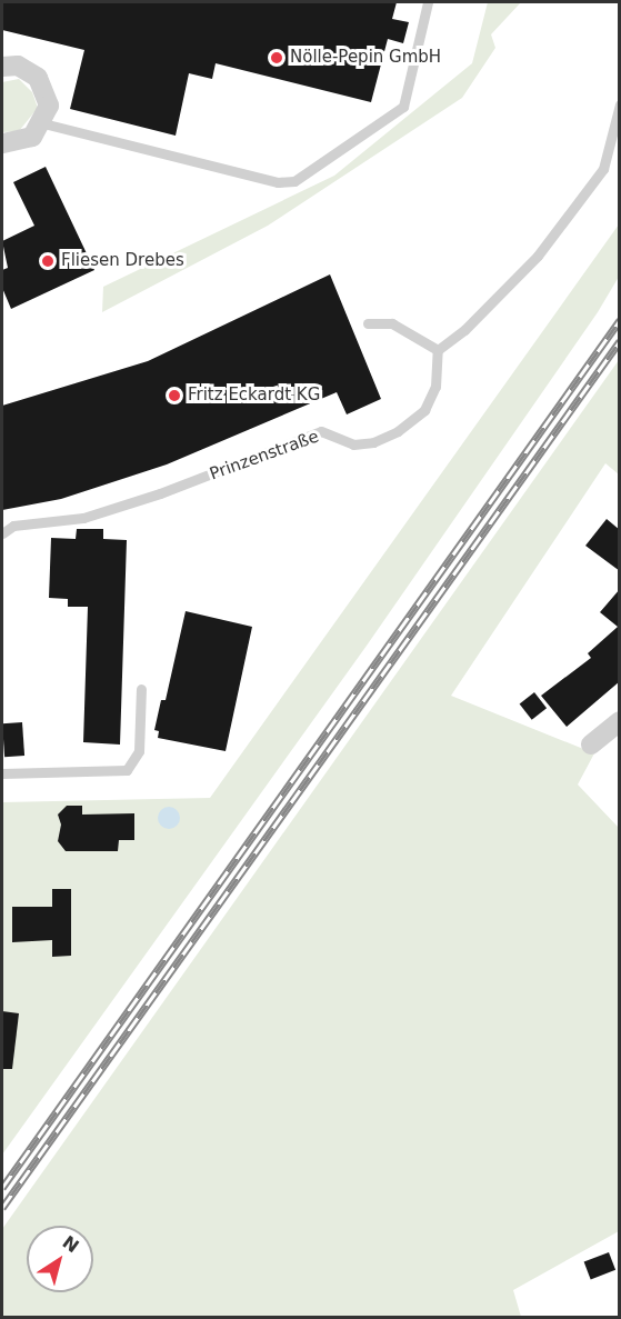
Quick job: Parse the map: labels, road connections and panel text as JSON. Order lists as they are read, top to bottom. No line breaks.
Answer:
{"streets":{"lane":["Prinzenstraße"]},"places":["Nölle-Pepin GmbH","Fliesen Drebes","Fritz Eckardt KG"],"north":"top right"}
